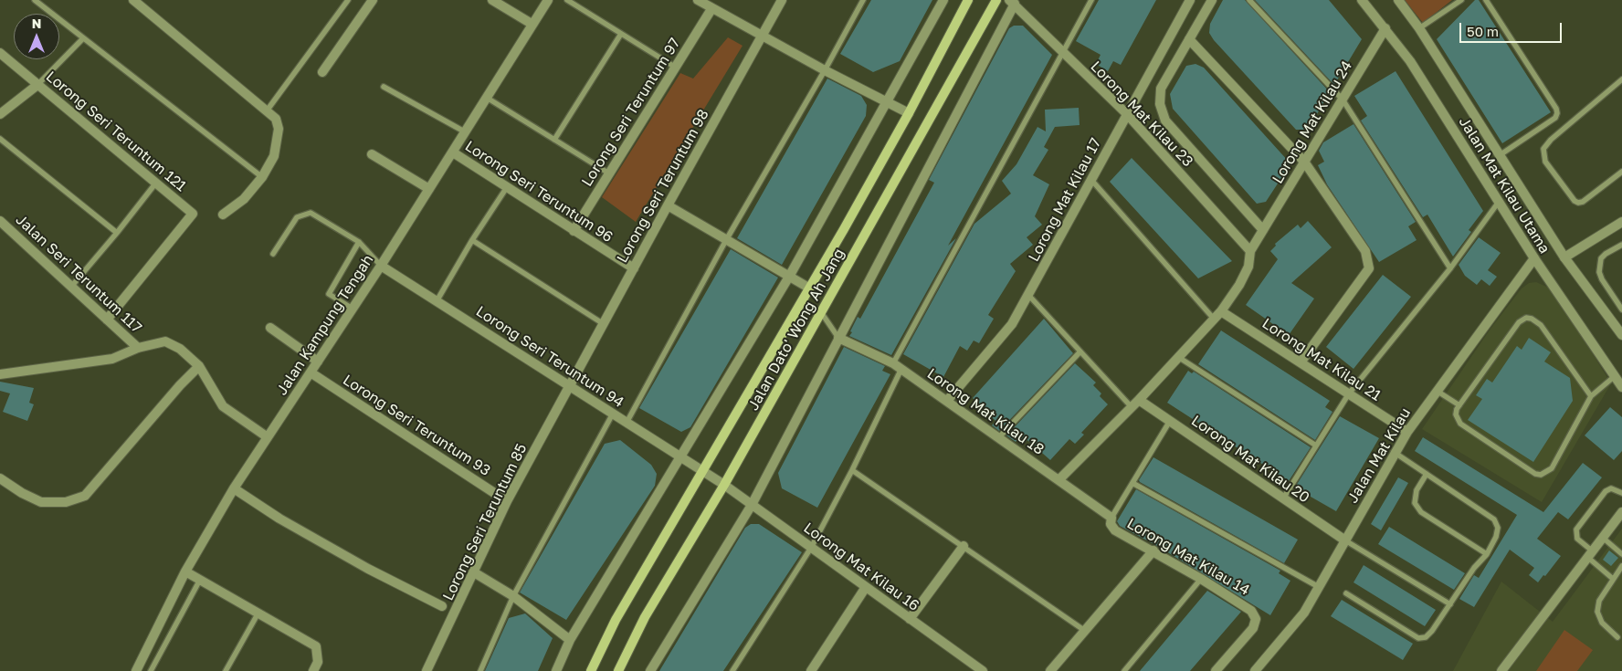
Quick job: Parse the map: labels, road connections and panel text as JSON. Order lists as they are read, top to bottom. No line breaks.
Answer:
{"streets":{"main road":["Jalan Dato' Wong Ah Jang"],"street":["Lorong Seri Teruntum 97","Lorong Mat Kilau 23","Lorong Mat Kilau 24","Lorong Seri Teruntum 121","Jalan Mat Kilau Utama","Lorong Seri Teruntum 98","Lorong Seri Teruntum 96","Lorong Mat Kilau 17","Jalan Seri Teruntum 117","Jalan Kampung Tengah","Lorong Seri Teruntum 94","Lorong Mat Kilau 21","Lorong Mat Kilau 18","Lorong Seri Teruntum 93","Jalan Mat Kilau","Lorong Mat Kilau 20","Lorong Seri Teruntum 85","Lorong Mat Kilau 14","Lorong Mat Kilau 16"]},"crossings":[["Lorong Seri Teruntum 97","Lorong Seri Teruntum 96"],["Lorong Mat Kilau 23","Lorong Mat Kilau 24"],["Lorong Mat Kilau 23","Lorong Mat Kilau 17"],["Lorong Mat Kilau 24","Jalan Mat Kilau Utama"],["Lorong Seri Teruntum 121","Jalan Seri Teruntum 117"],["Jalan Mat Kilau Utama","Jalan Mat Kilau"],["Lorong Seri Teruntum 98","Lorong Seri Teruntum 96"],["Lorong Seri Teruntum 98","Lorong Seri Teruntum 94"],["Lorong Seri Teruntum 98","Lorong Seri Teruntum 85"],["Lorong Seri Teruntum 96","Jalan Kampung Tengah"],["Lorong Mat Kilau 17","Lorong Mat Kilau 18"],["Jalan Kampung Tengah","Lorong Seri Teruntum 94"],["Jalan Kampung Tengah","Lorong Seri Teruntum 93"],["Jalan Dato' Wong Ah Jang","Lorong Seri Teruntum 94"],["Jalan Dato' Wong Ah Jang","Lorong Mat Kilau 16"],["Lorong Seri Teruntum 94","Lorong Seri Teruntum 85"],["Lorong Seri Teruntum 94","Lorong Mat Kilau 16"],["Lorong Mat Kilau 21","Jalan Mat Kilau"],["Lorong Mat Kilau 18","Lorong Mat Kilau 14"],["Lorong Seri Teruntum 93","Lorong Seri Teruntum 85"],["Jalan Mat Kilau","Lorong Mat Kilau 20"]],"scale_bar":"50 m","north":"top"}
